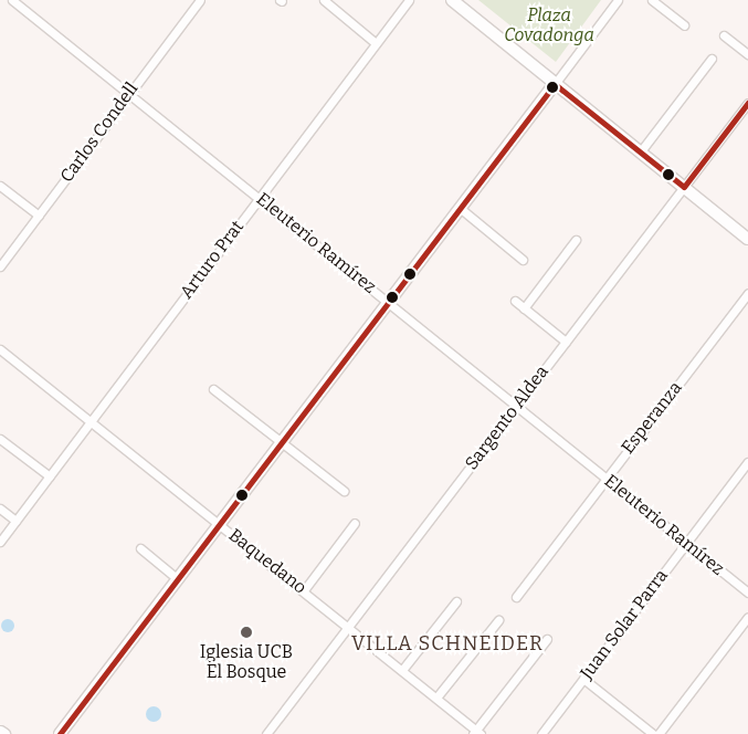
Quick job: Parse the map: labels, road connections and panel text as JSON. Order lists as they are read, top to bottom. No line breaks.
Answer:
{"streets":{"street":["Carlos Condell","Eleuterio Ramírez","Arturo Prat","Sargento Aldea","Esperanza","Baquedano","Juan Solar Parra"]},"crossings":[["Carlos Condell","Eleuterio Ramírez"],["Eleuterio Ramírez","Arturo Prat"],["Eleuterio Ramírez","Sargento Aldea"],["Eleuterio Ramírez","Esperanza"],["Eleuterio Ramírez","Juan Solar Parra"],["Arturo Prat","Baquedano"],["Sargento Aldea","Baquedano"]],"districts":["VILLA SCHNEIDER"],"parks":["Plaza Covadonga"],"places":["Iglesia UCB El Bosque"]}
